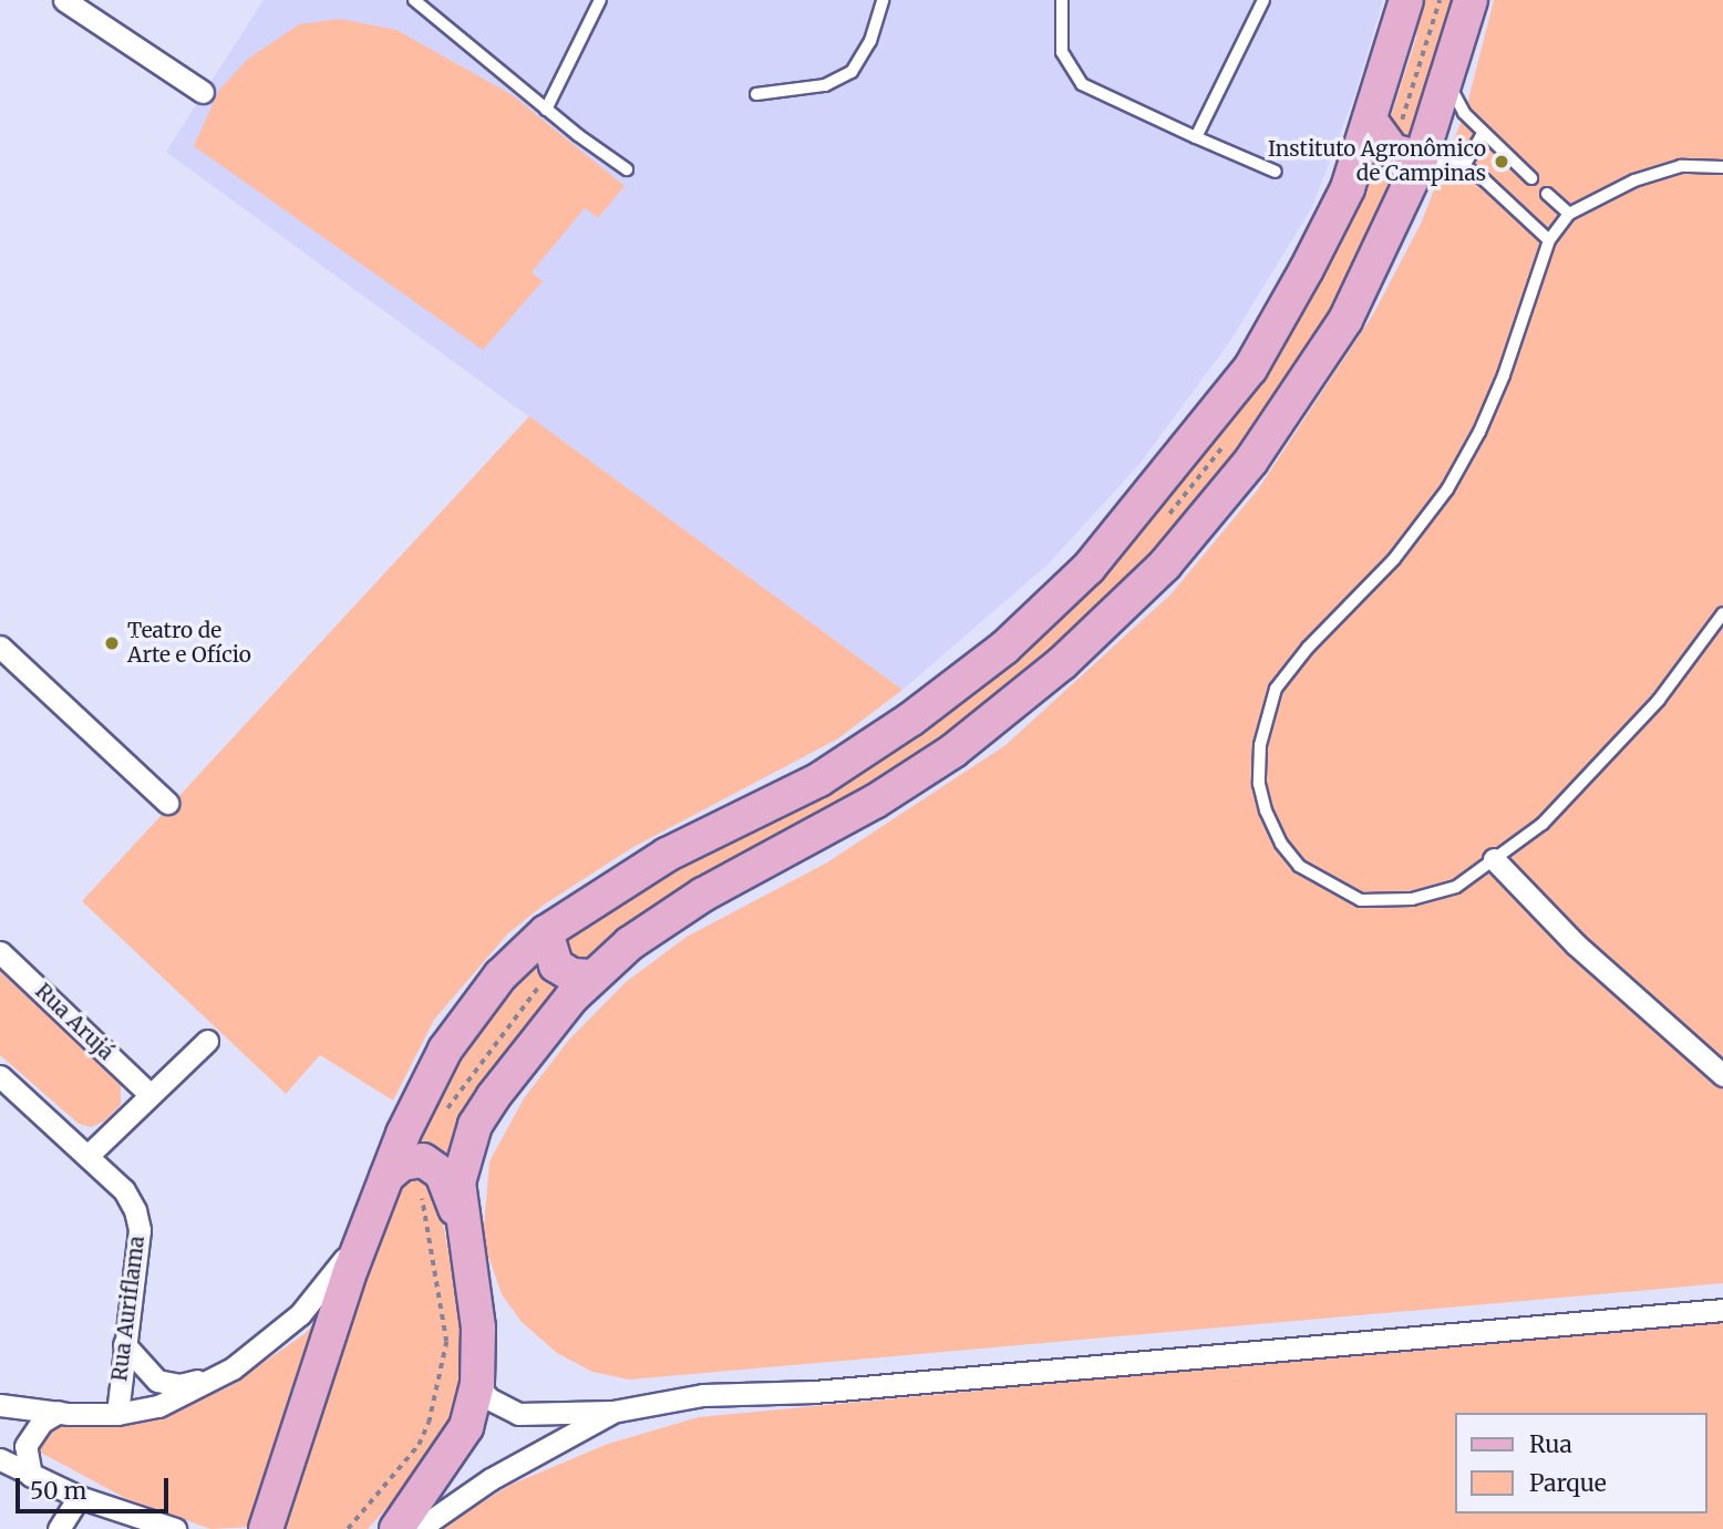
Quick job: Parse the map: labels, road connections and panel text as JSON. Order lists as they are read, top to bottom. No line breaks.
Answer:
{"streets":{"street":["Rua Arujá","Rua Auriflama"]},"places":["Instituto Agronômico de Campinas","Teatro de Arte e Ofício"],"legend":["Rua","Parque"],"scale_bar":"50 m"}
